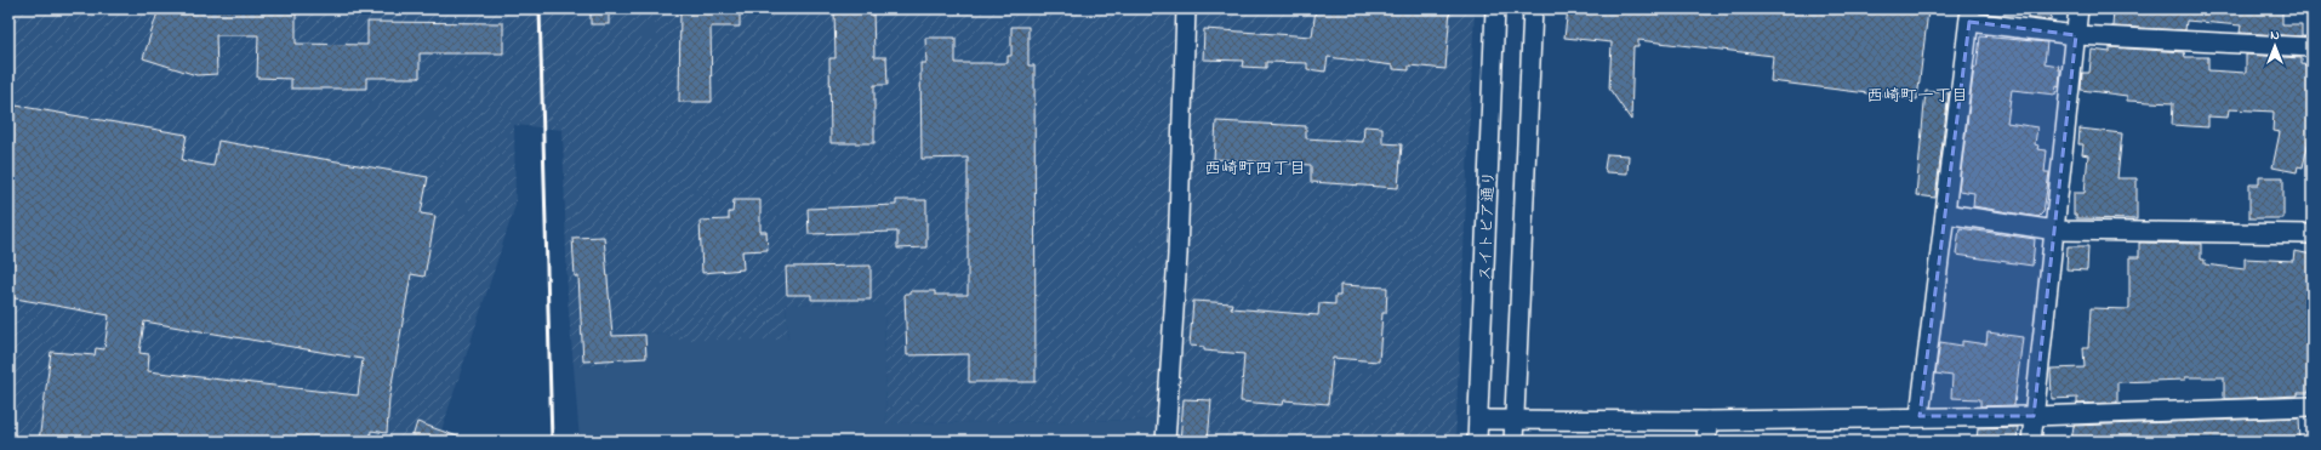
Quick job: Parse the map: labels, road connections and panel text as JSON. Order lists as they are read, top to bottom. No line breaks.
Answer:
{"streets":{"street":["スイトピア通り"]},"districts":["西崎町一丁目","西崎町四丁目"],"north":"top"}
